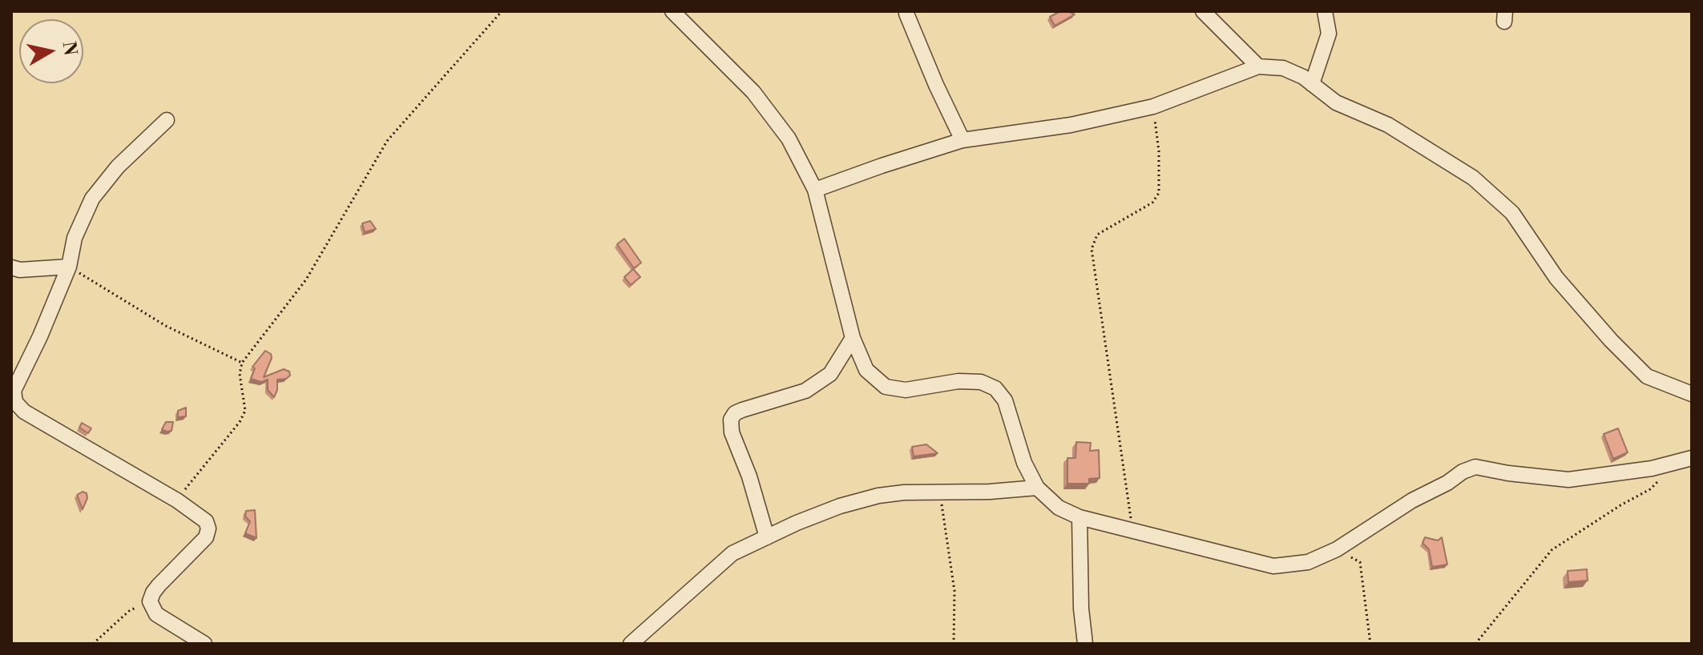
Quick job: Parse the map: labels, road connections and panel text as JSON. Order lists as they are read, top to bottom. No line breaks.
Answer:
{"north":"right"}
